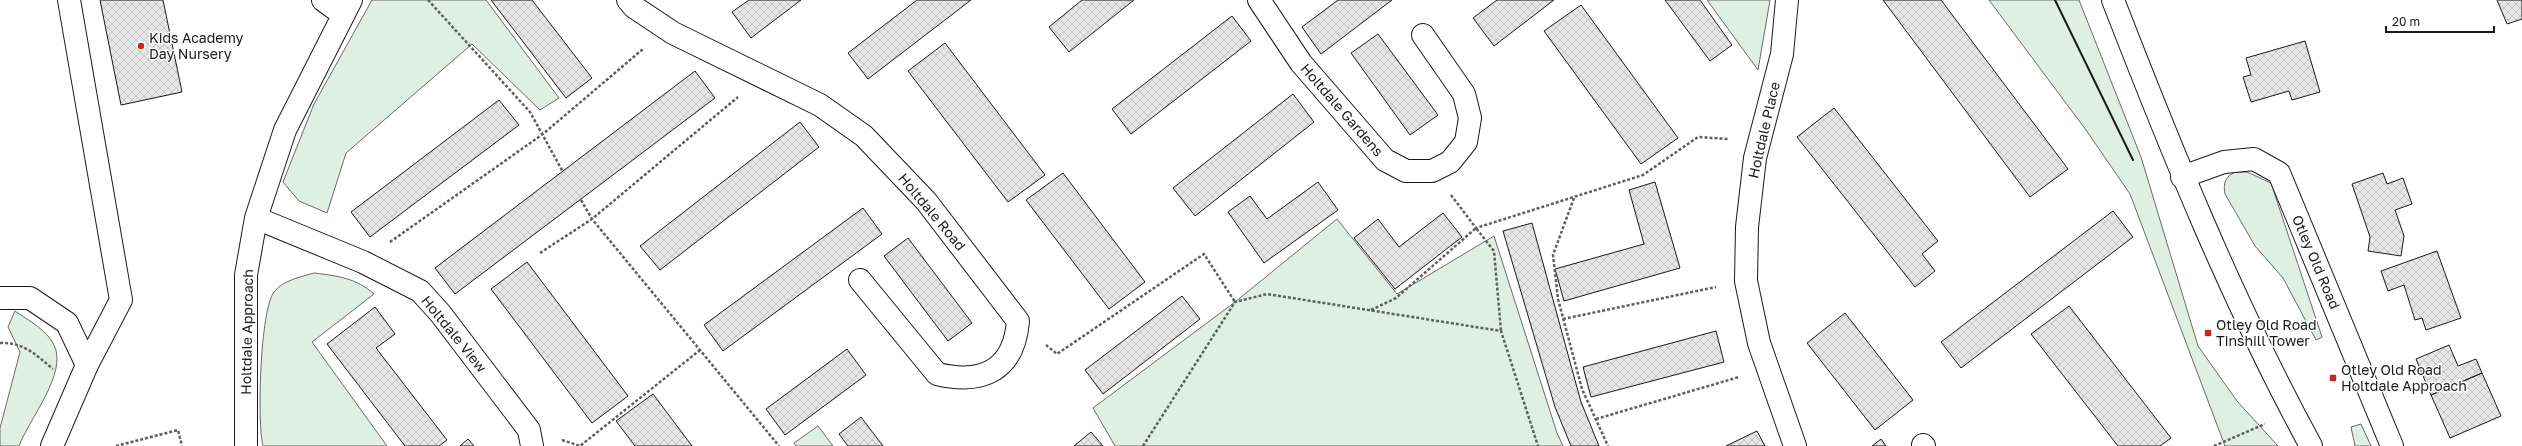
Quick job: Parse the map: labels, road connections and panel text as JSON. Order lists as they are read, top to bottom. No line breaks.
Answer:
{"streets":{"street":["Holtdale Gardens","Holtdale Place","Holtdale Road","Otley Old Road","Holtdale Approach","Holtdale View"]},"crossings":[["Holtdale Approach","Holtdale View"]],"places":{"other":["Kids Academy Day Nursery"],"transit":["Otley Old Road Tinshill Tower","Otley Old Road Holtdale Approach"]},"scale_bar":"20 m"}
